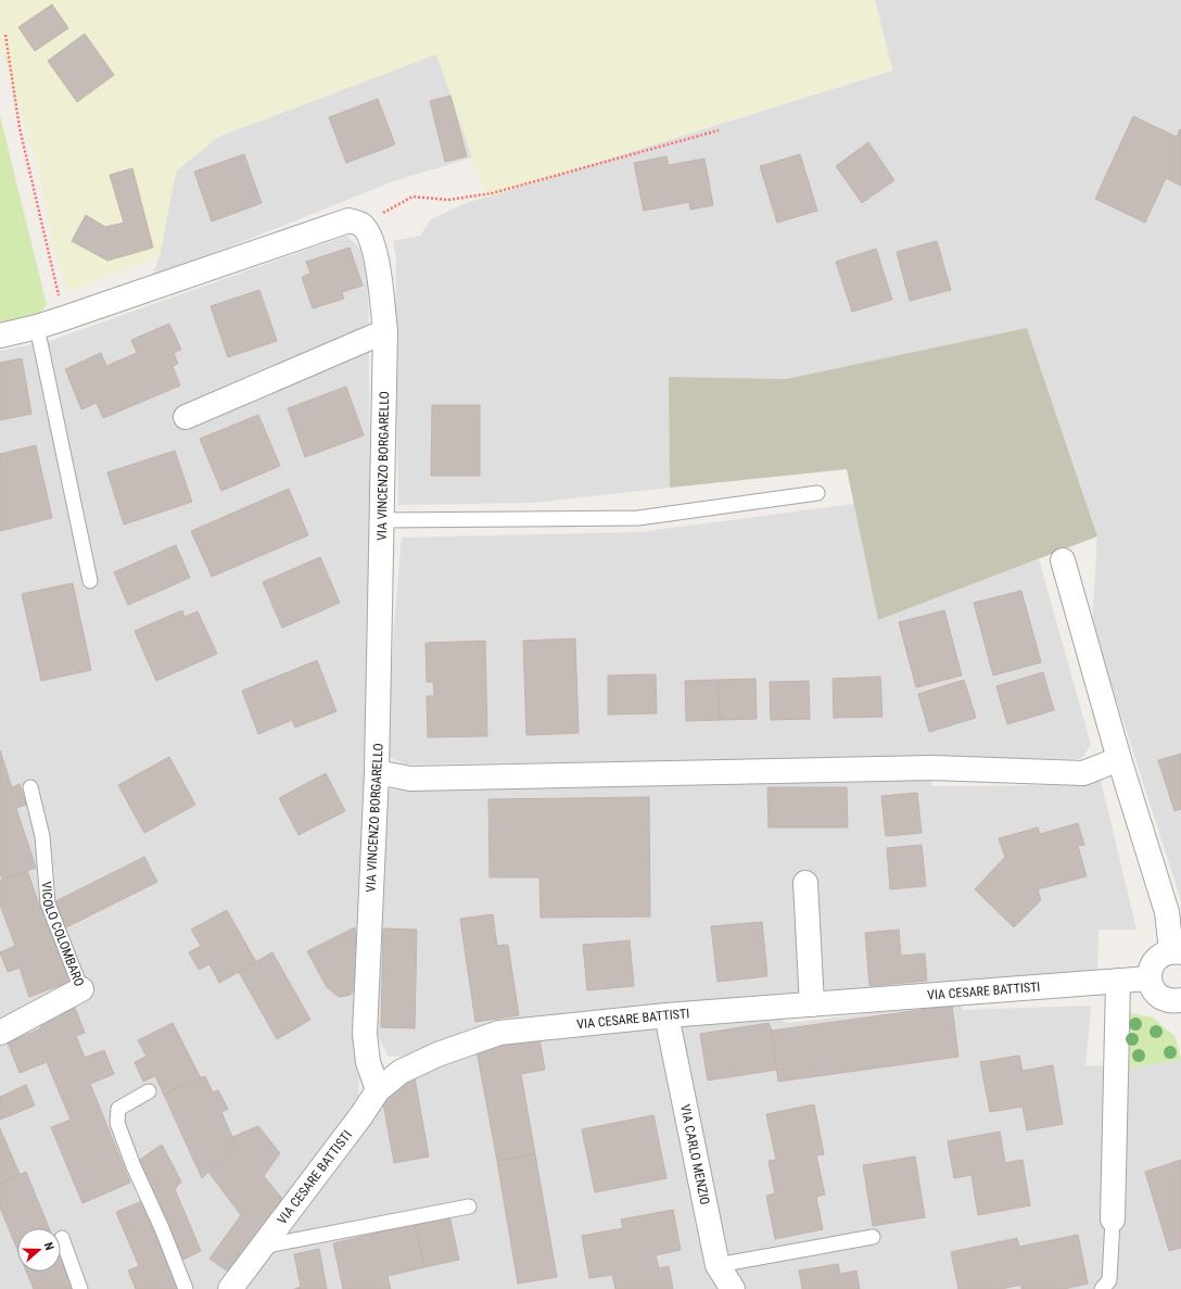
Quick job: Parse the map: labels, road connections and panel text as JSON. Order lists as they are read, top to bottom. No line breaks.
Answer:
{"streets":{"street":["VIA VINCENZO BORGARELLO","VICOLO COLOMBARO","VIA CESARE BATTISTI","VIA CARLO MENZIO"]},"crossings":[["VIA VINCENZO BORGARELLO","VIA CESARE BATTISTI"],["VIA CESARE BATTISTI","VIA CARLO MENZIO"]],"north":"right"}
